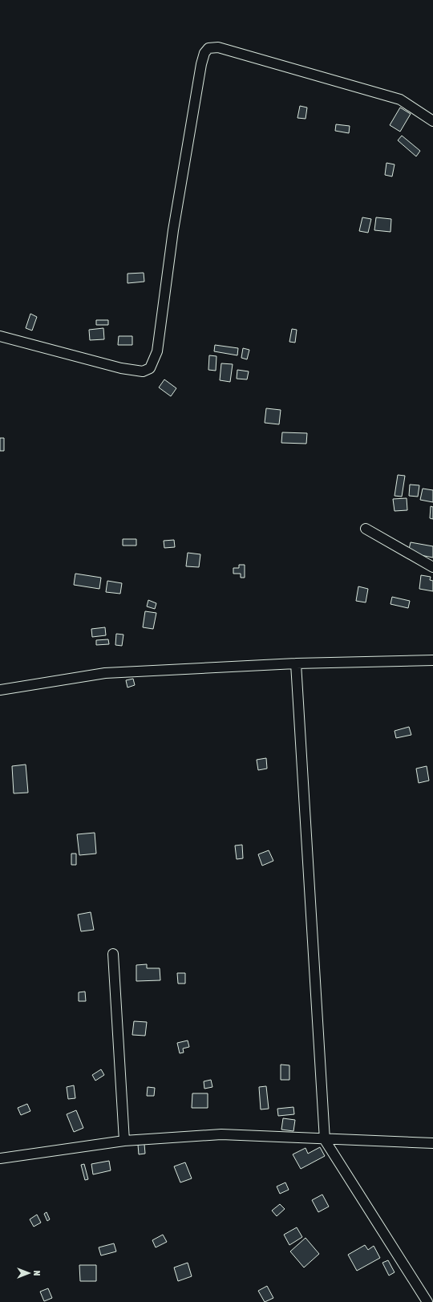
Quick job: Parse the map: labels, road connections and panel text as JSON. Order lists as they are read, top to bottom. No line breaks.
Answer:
{"north":"right"}
